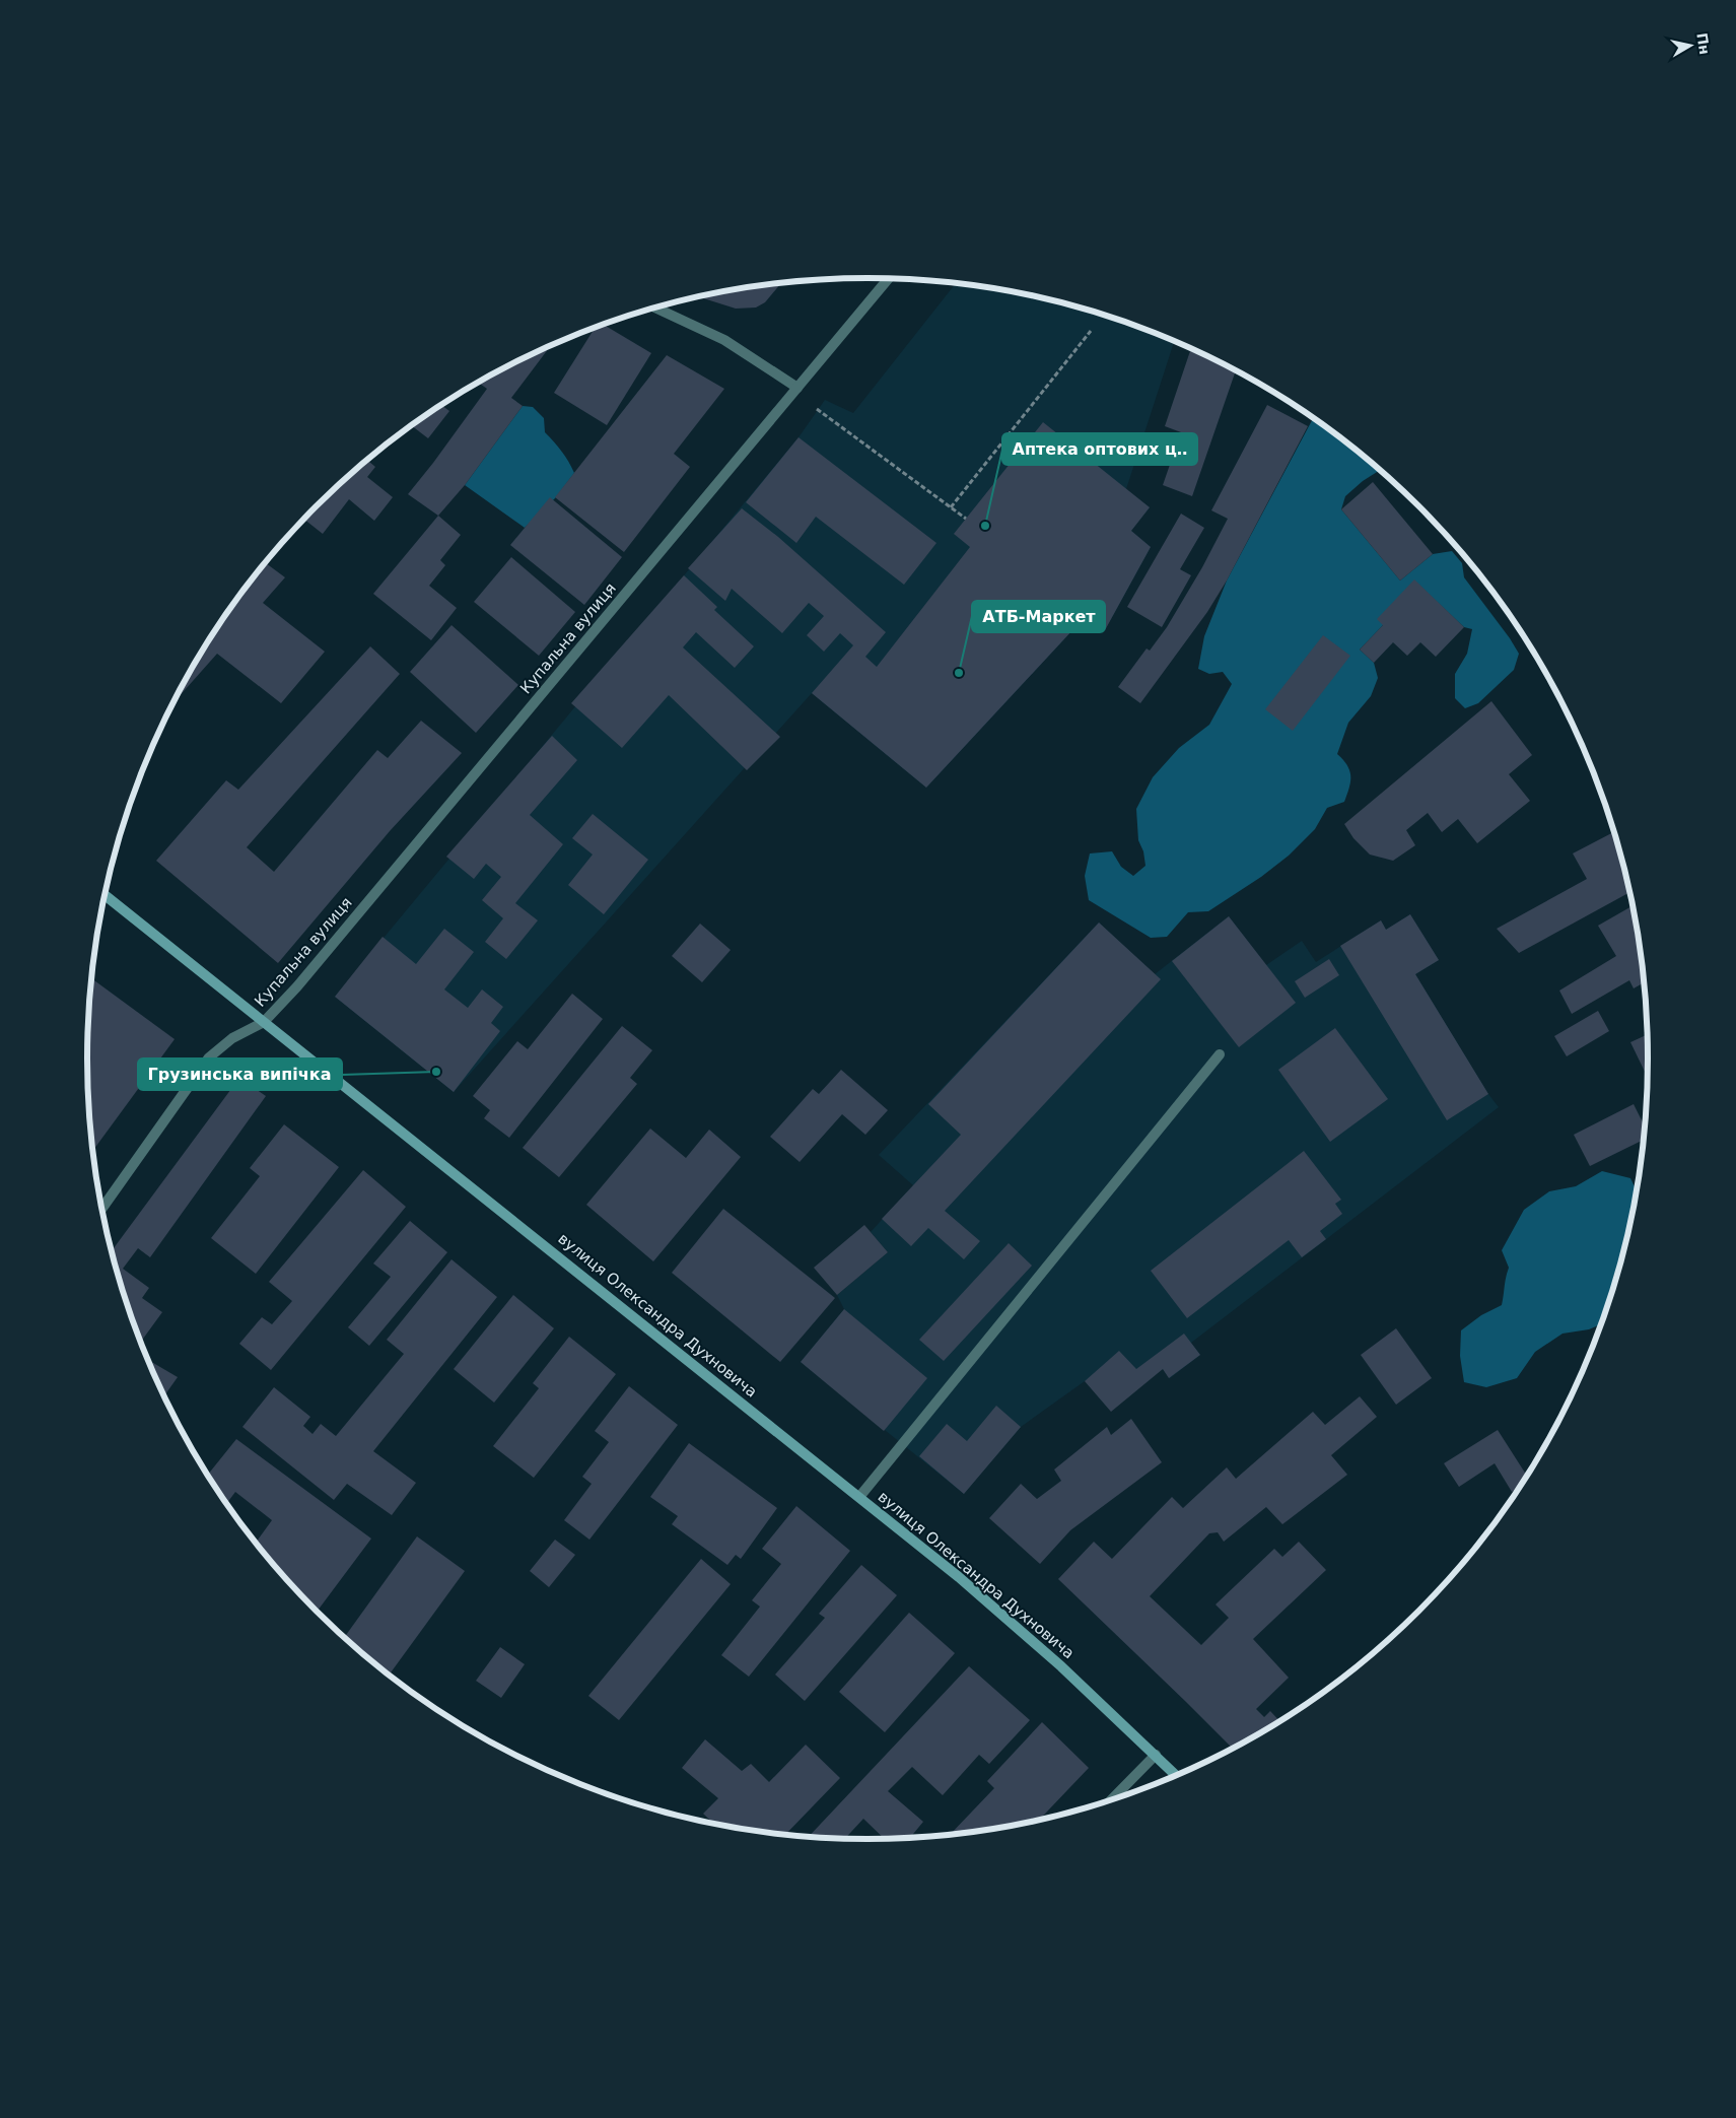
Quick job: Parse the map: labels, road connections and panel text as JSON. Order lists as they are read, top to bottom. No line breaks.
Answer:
{"streets":{"street":["Купальна вулиця","вулиця Олександра Духновича"]},"crossings":[["Купальна вулиця","вулиця Олександра Духновича"]],"places":["Аптека оптових ц‥","АТБ-Маркет","Грузинська випічка"],"north":"right"}
